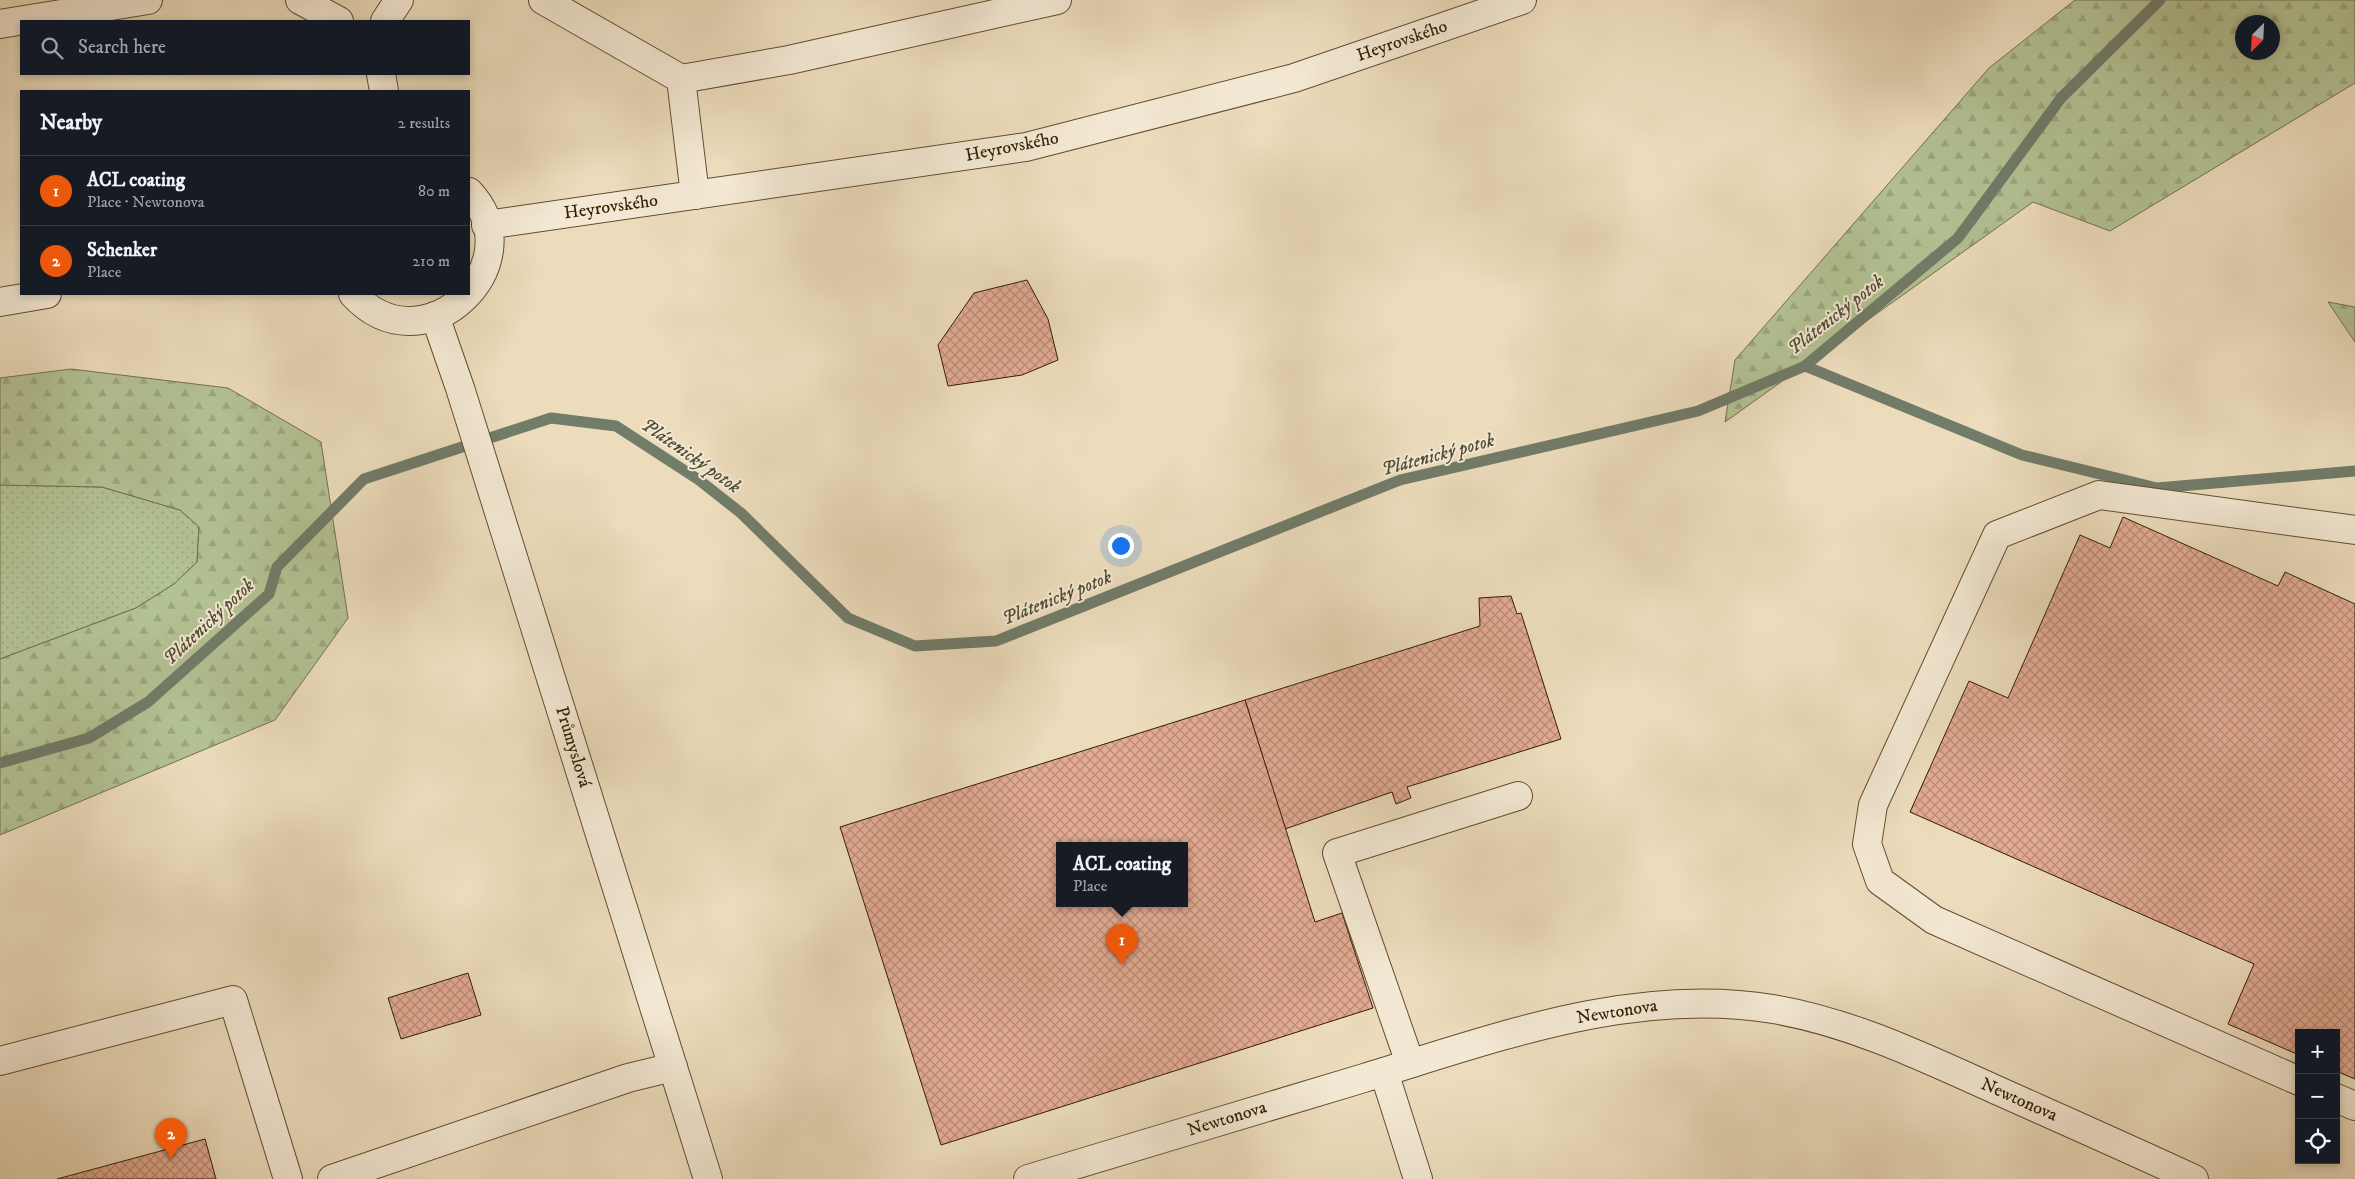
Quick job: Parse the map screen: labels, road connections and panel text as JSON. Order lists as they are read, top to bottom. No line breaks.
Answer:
{"streets":{"street":["Heyrovského","Průmyslová","Newtonova"]},"water":["Plátenický potok"],"north":"bottom left","page":{"search":"Search here","heading":["Nearby","2 results"],"list":[{"mark":"1","name":"ACL coating","note":"Place · Newtonova","value":"80 m"},{"mark":"2","name":"Schenker","note":"Place","value":"210 m"}],"popup":["ACL coating","Place"],"pins":["1","2"],"map_buttons":["+","−"]}}
